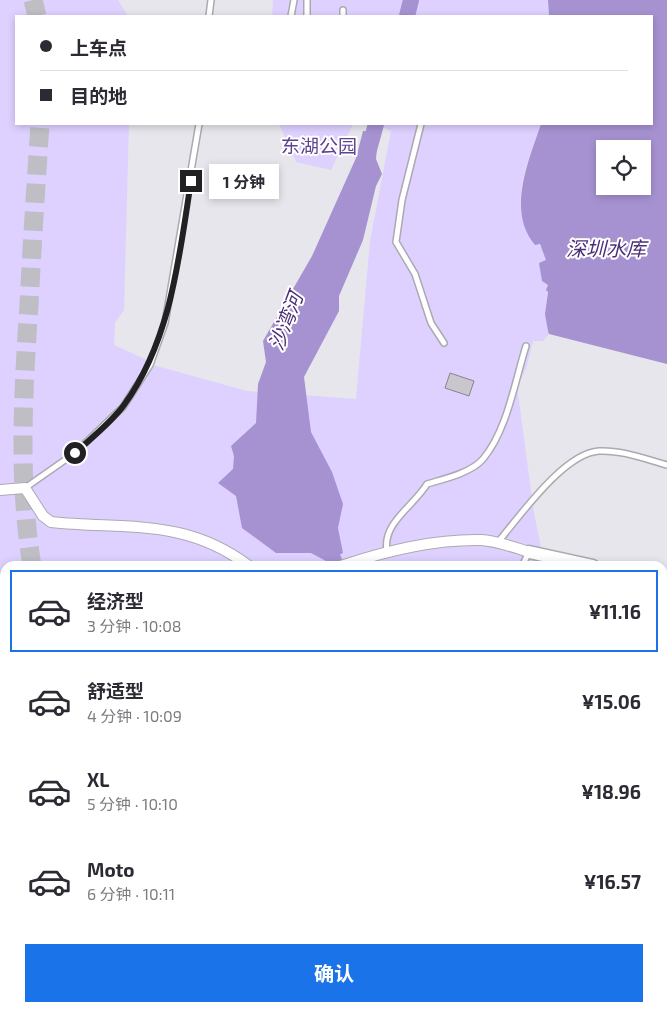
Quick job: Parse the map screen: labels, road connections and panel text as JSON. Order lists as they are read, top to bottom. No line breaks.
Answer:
{"water":["深圳水库","沙湾河"],"parks":["东湖公园"],"page":{"banner":["上车点","目的地"],"bubble":"1 分钟","list":[{"name":"经济型","note":"3 分钟 · 10:08","value":"¥11.16"},{"name":"舒适型","note":"4 分钟 · 10:09","value":"¥15.06"},{"name":"XL","note":"5 分钟 · 10:10","value":"¥18.96"},{"name":"Moto","note":"6 分钟 · 10:11","value":"¥16.57"}],"buttons":"确认"}}
